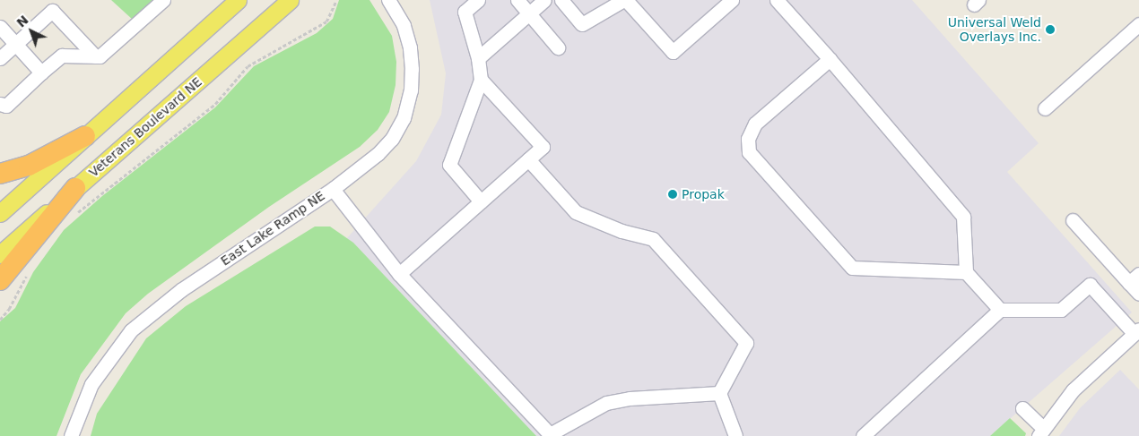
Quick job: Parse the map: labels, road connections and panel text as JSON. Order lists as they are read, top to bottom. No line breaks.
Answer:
{"streets":{"main road":["Veterans Boulevard NE"],"street":["East Lake Ramp NE"]},"places":["Universal Weld Overlays Inc.","Propak"],"north":"top left"}
